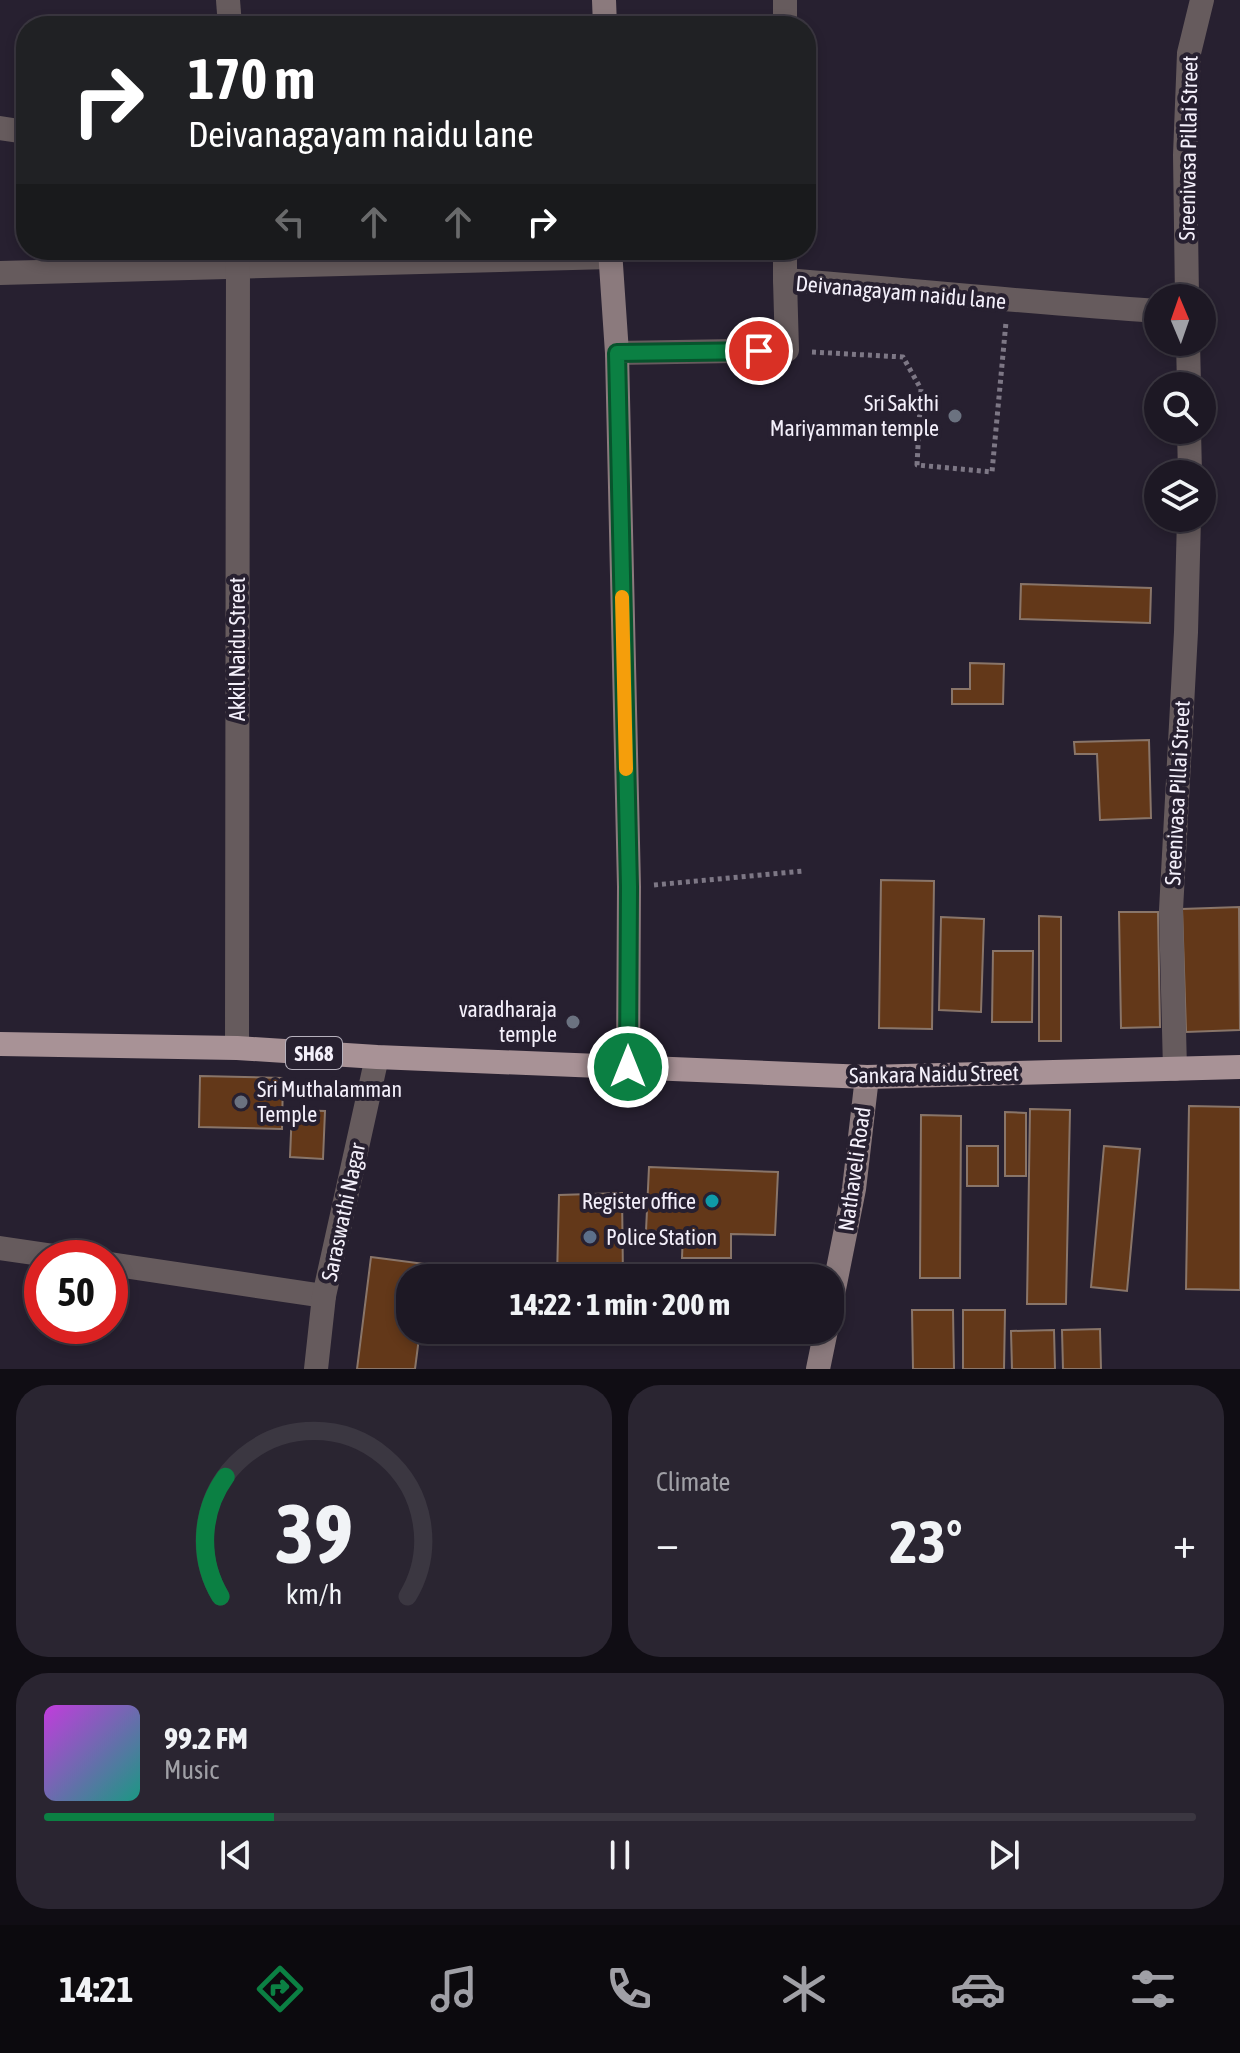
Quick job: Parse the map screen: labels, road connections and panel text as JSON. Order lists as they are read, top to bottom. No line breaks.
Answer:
{"streets":{"main road":["SH68","Sankara Naidu Street","Nathaveli Road"],"street":["Sreenivasa Pillai Street","Deivanagayam naidu lane","Akkil Naidu Street","Saraswathi Nagar"]},"crossings":[["Sreenivasa Pillai Street","Sankara Naidu Street"],["Akkil Naidu Street","SH68"],["SH68","Sankara Naidu Street"],["SH68","Saraswathi Nagar"],["Sankara Naidu Street","Nathaveli Road"]],"places":["Sri Sakthi Mariyamman temple","varadharaja temple","Sri Muthalamman Temple","Register office","Police Station"],"north":"top","page":{"turn":["170 m","Deivanagayam naidu lane"],"limit":"50","trip":"14:22 · 1 min · 200 m","tile":"Climate","heat":["−","23°","+"],"song":["99.2 FM","Music"],"tabs":"14:21","gauge":["39","km/h"]}}
